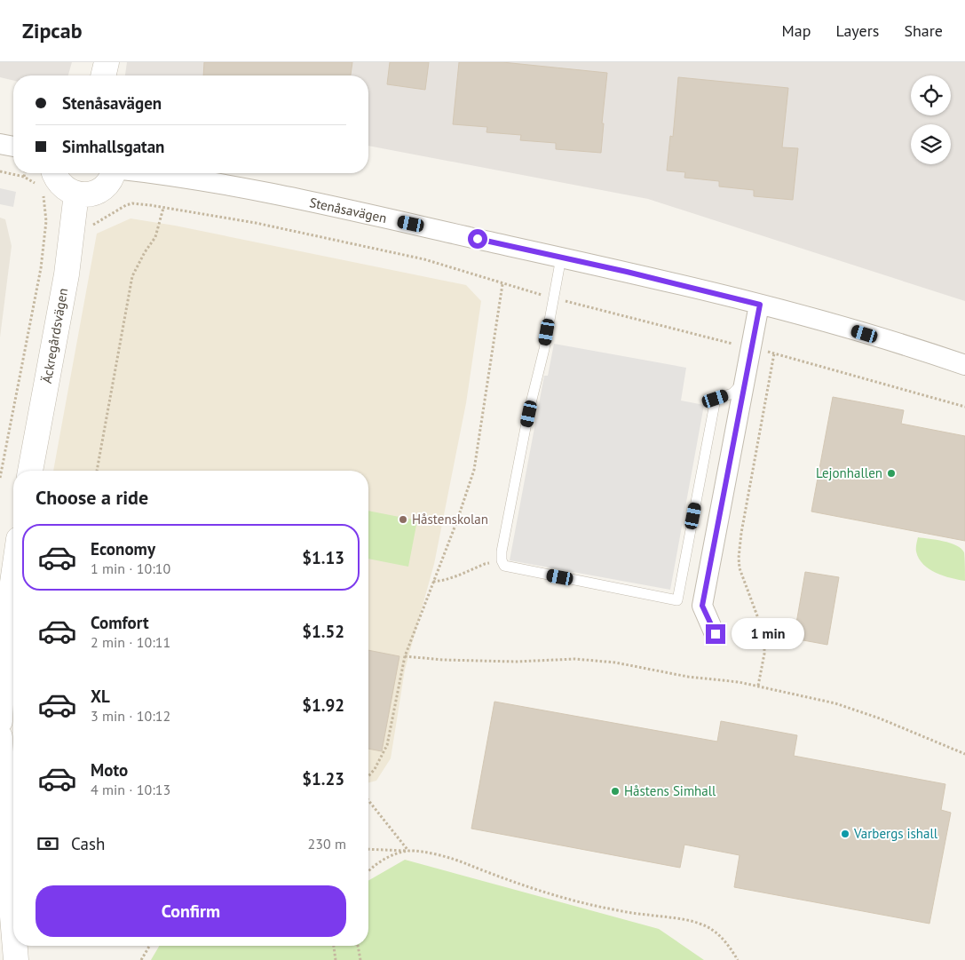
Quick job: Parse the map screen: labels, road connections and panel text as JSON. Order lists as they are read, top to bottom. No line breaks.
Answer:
{"streets":{"street":["Stenåsavägen","Äckregårdsvägen"]},"places":["Lejonhallen","Håstenskolan","Håstens Simhall","Varbergs ishall"],"page":{"header":"Zipcab","nav":["Map","Layers","Share"],"banner":["Stenåsavägen","Simhallsgatan"],"heading":"Choose a ride","list":[{"name":"Economy","note":"1 min · 10:10","value":"$1.13"},{"name":"Comfort","note":"2 min · 10:11","value":"$1.52"},{"name":"XL","note":"3 min · 10:12","value":"$1.92"},{"name":"Moto","note":"4 min · 10:13","value":"$1.23"}],"bubble":"1 min","pay":["Cash","230 m"],"buttons":"Confirm"}}
